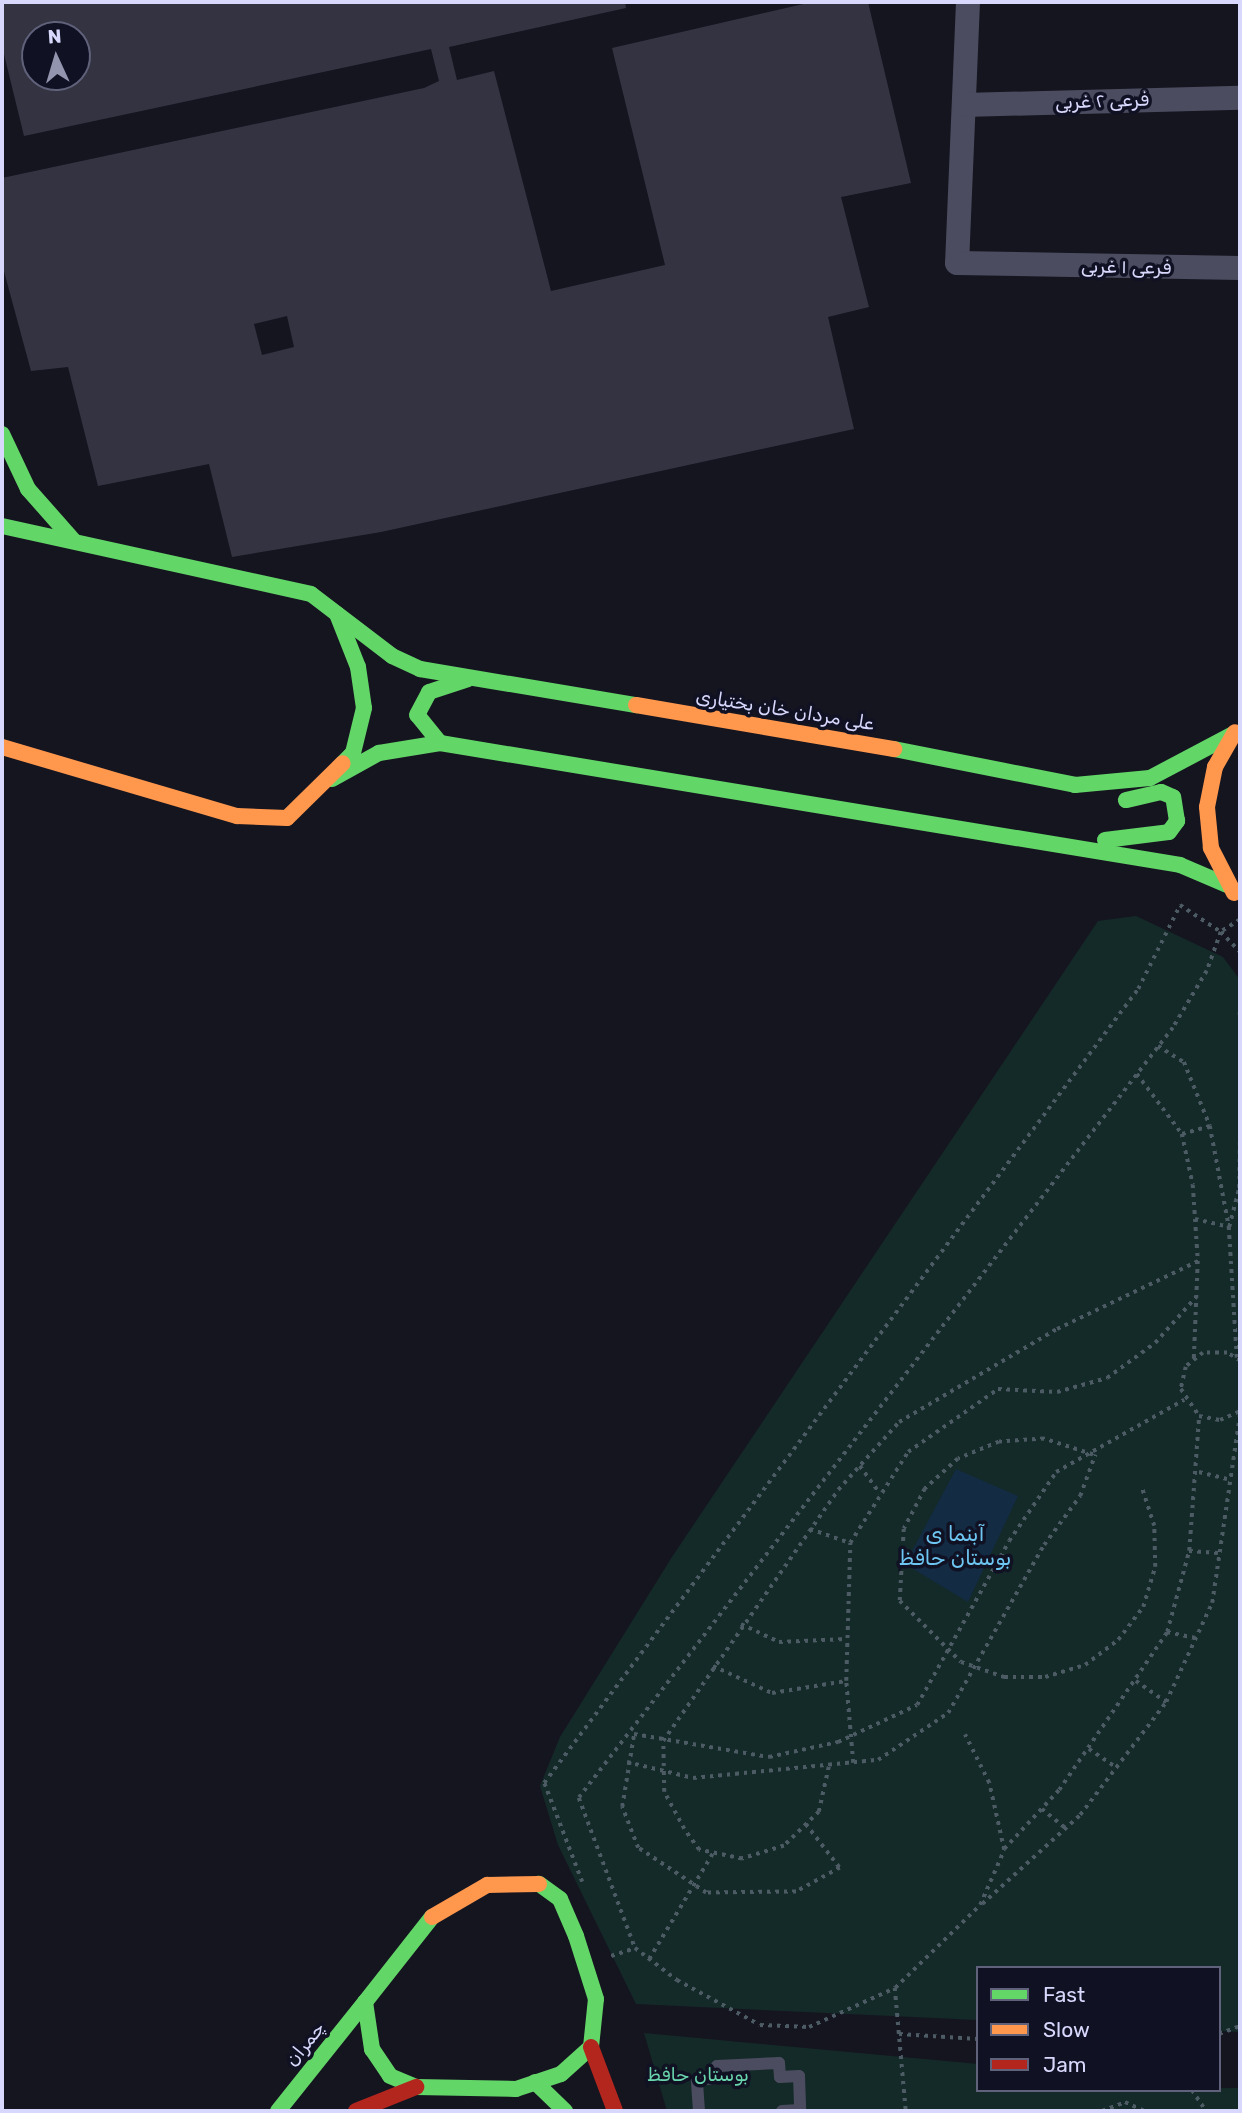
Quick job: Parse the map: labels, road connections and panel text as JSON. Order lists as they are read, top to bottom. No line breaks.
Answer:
{"streets":{"main road":["علی مردان خان بختیاری","چمران"],"street":["فرعی ۲ غربی","فرعی ۱ غربی"]},"crossings":[["فرعی ۲ غربی","فرعی ۱ غربی"]],"water":["آبنما ی بوستان حافظ"],"parks":["بوستان حافظ"],"legend":["Fast","Slow","Jam"],"north":"top"}
